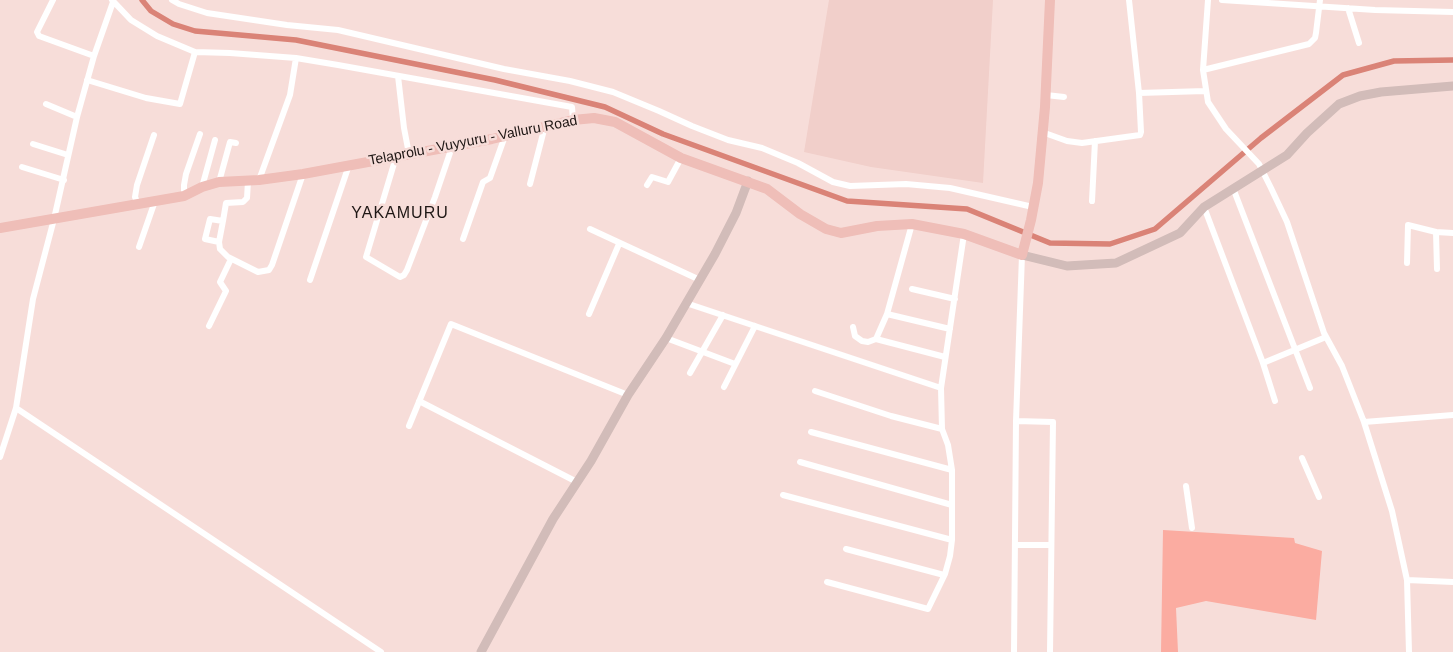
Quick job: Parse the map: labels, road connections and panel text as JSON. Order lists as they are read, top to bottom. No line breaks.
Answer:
{"streets":{"main road":["Telaprolu - Vuyyuru - Valluru Road"]},"districts":["YAKAMURU"]}
